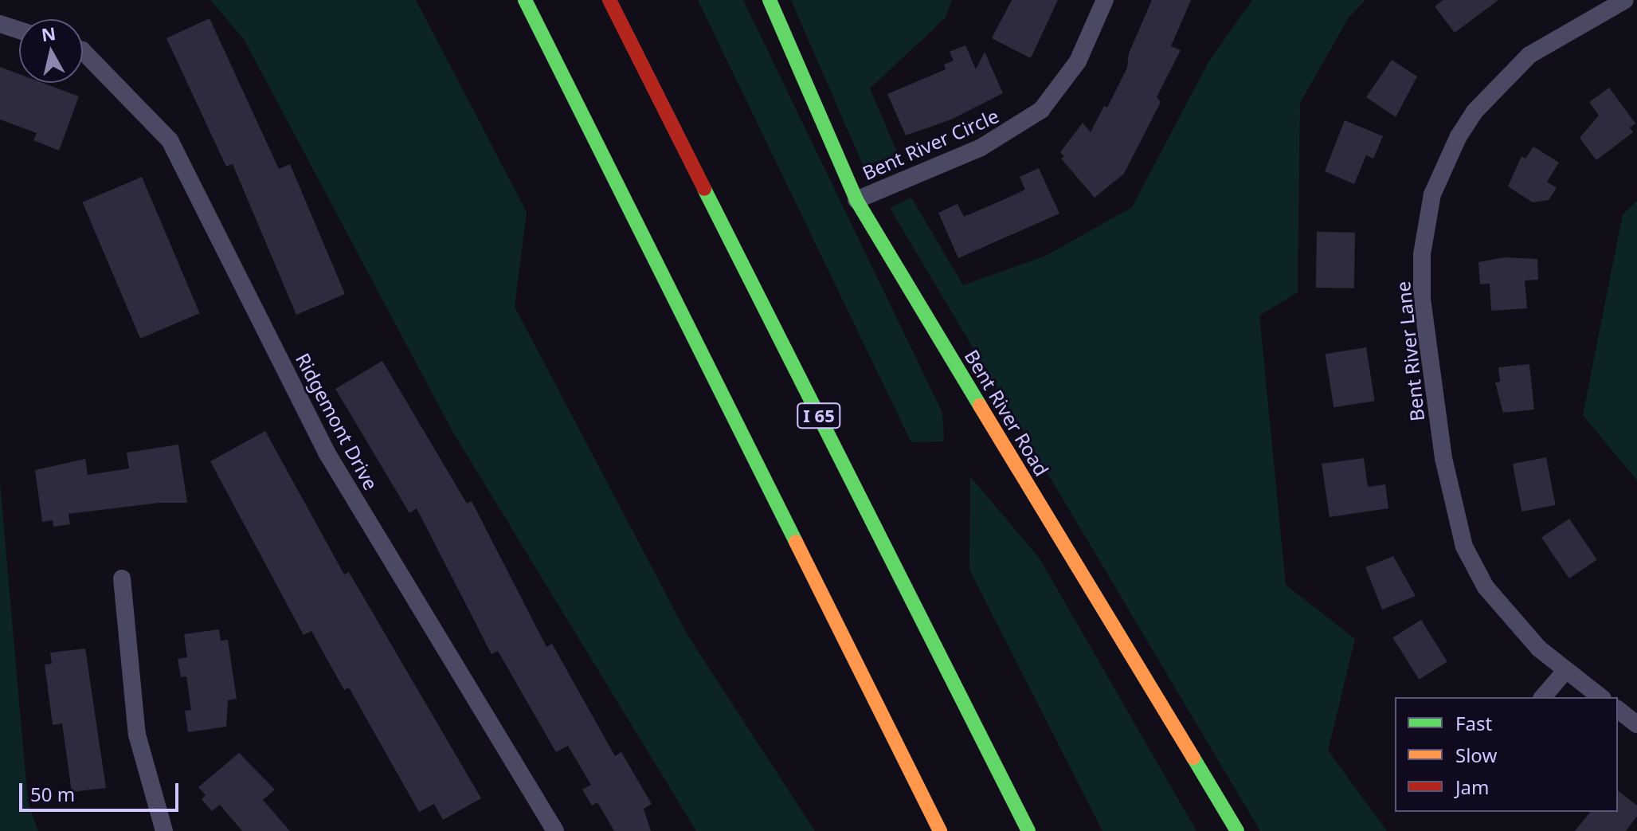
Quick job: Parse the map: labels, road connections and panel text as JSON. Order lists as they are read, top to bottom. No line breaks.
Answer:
{"streets":{"main road":["Bent River Road","I 65"],"street":["Bent River Circle","Bent River Lane","Ridgemont Drive"]},"crossings":[["Bent River Circle","Bent River Road"]],"legend":["Fast","Slow","Jam"],"scale_bar":"50 m","north":"top"}
